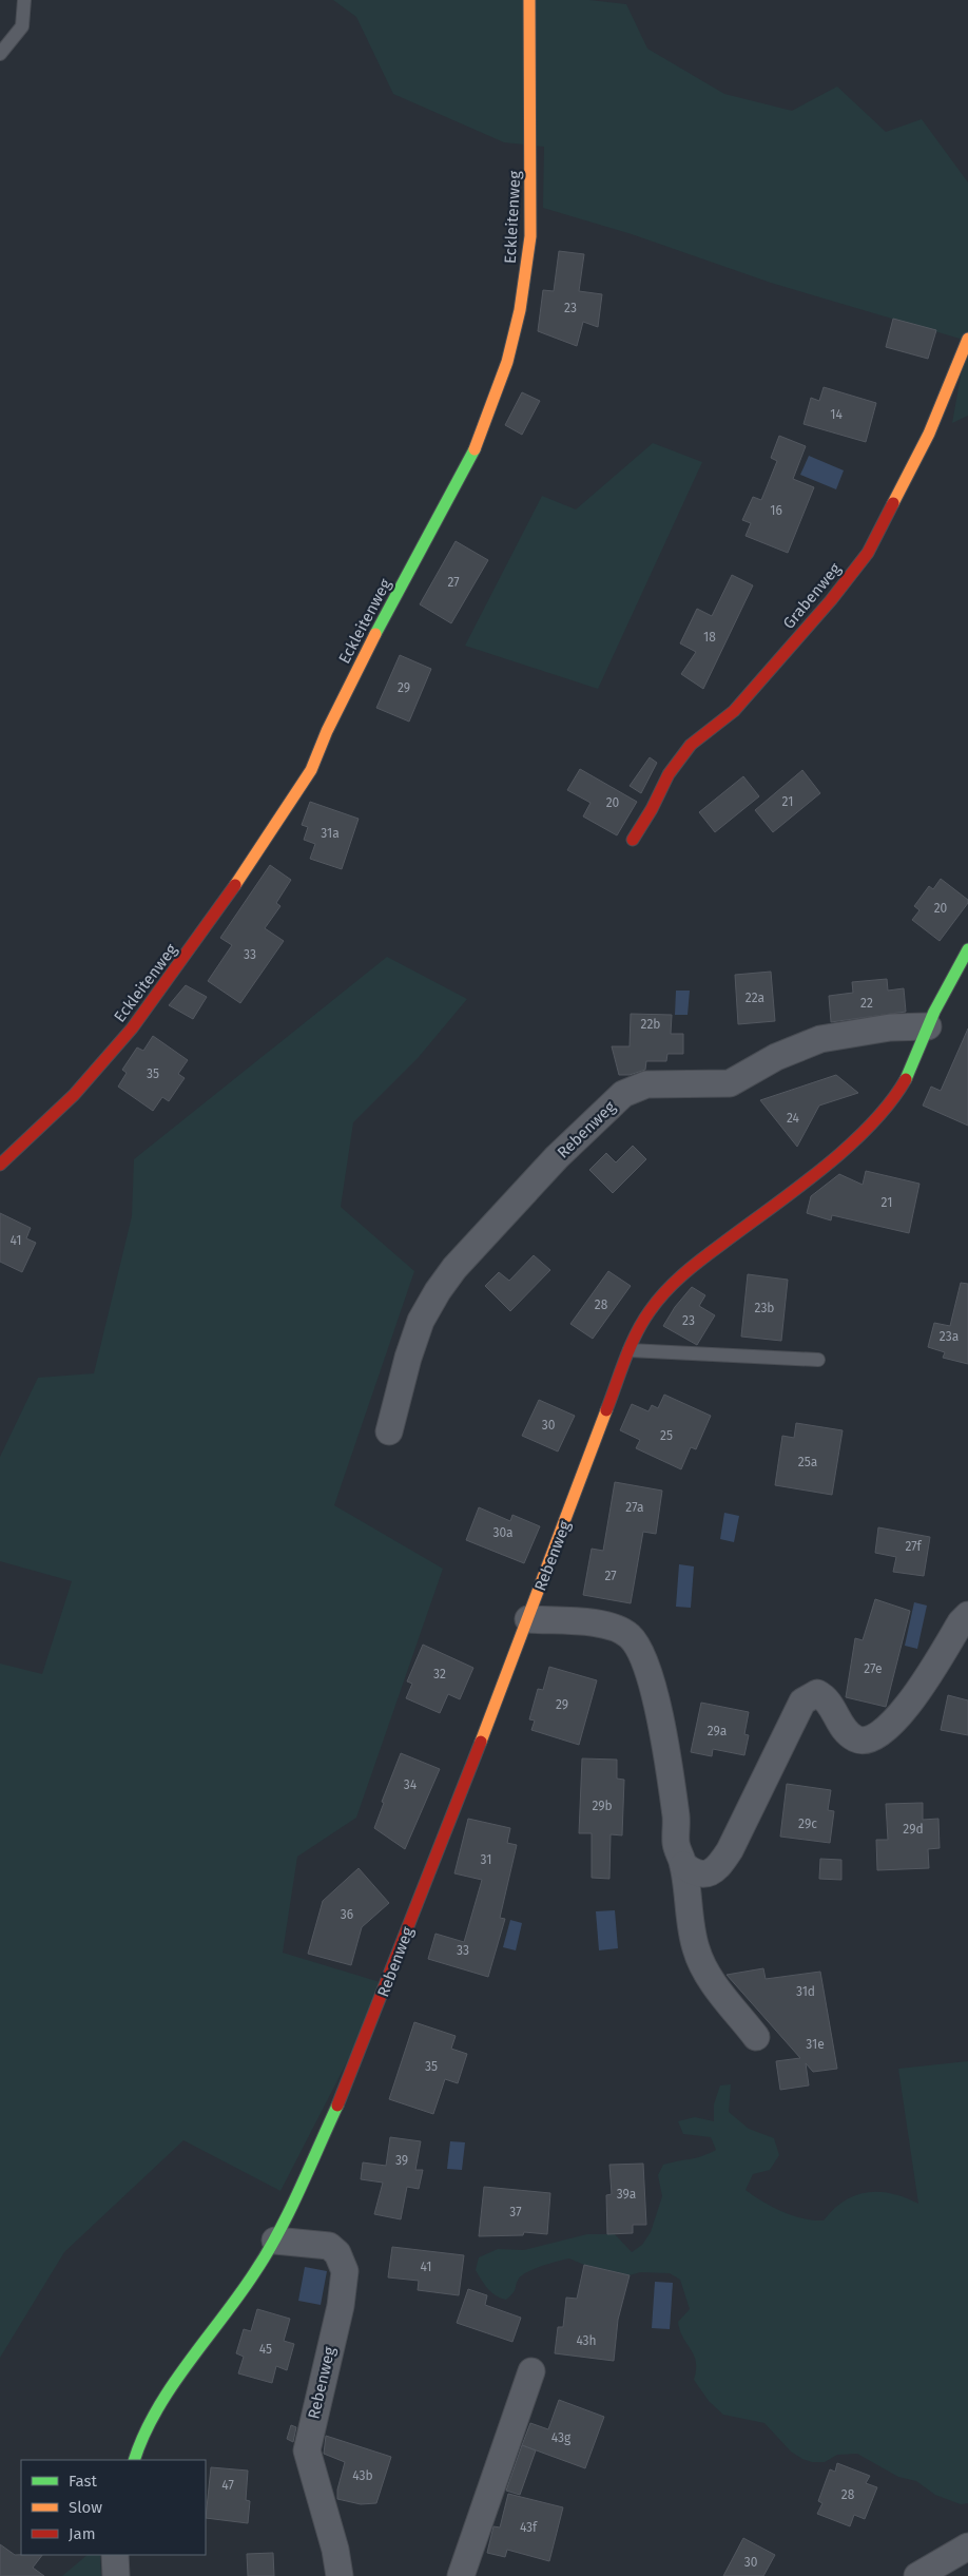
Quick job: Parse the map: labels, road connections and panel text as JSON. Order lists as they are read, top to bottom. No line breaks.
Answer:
{"streets":{"street":["Eckleitenweg","Grabenweg","Rebenweg"]},"house_numbers":["23","14","16","27","18","29","21","20","31a","20","33","22a","22","22b","35","24","21","41","28","23b","23","23a","30","25","25a","27a","30a","27f","27","27e","32","29","29a","34","29b","29c","29d","31","36","33","31d","31e","35","39","39a","37","41","43h","45","43g","43b","47","28","43f","30"],"legend":["Fast","Slow","Jam"]}
